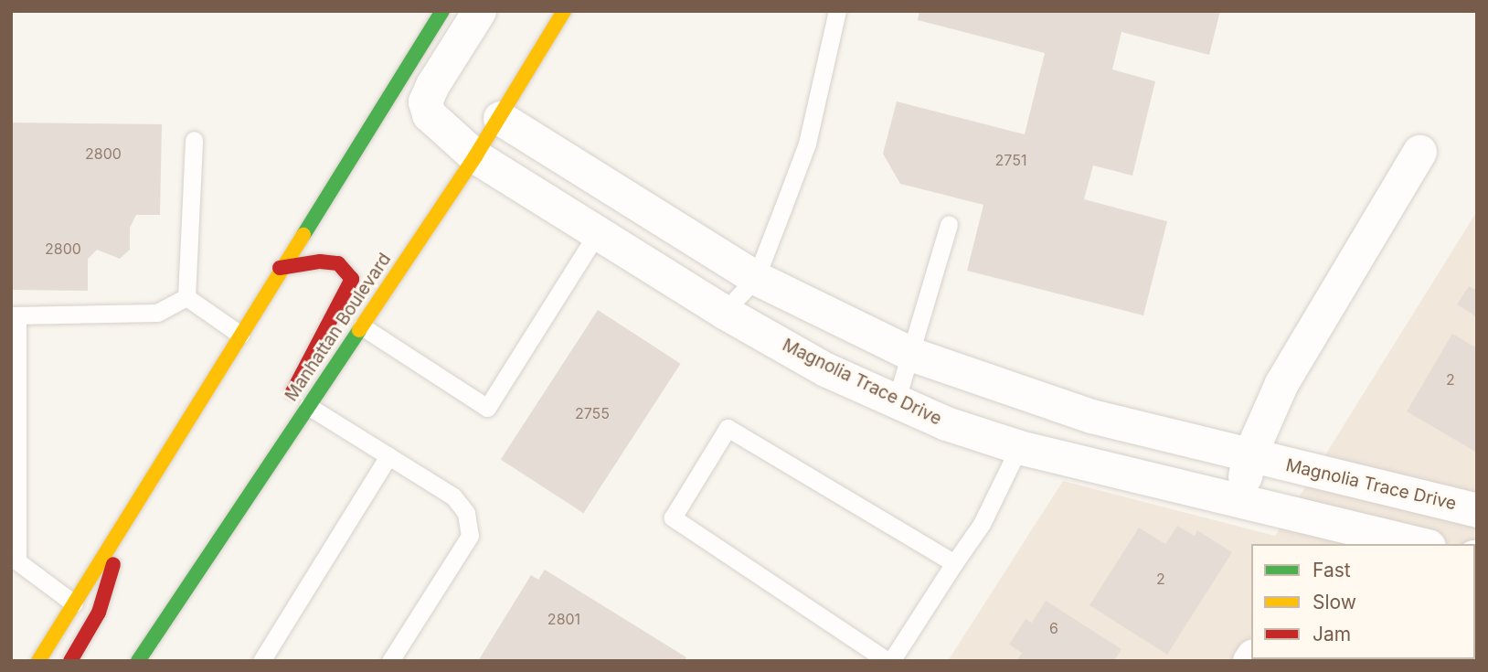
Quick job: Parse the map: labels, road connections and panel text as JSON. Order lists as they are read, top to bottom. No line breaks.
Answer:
{"streets":{"street":["Manhattan Boulevard","Magnolia Trace Drive"]},"crossings":[["Manhattan Boulevard","Magnolia Trace Drive"]],"house_numbers":["2800","2751","2800","2","2755","2","2801","6"],"legend":["Fast","Slow","Jam"]}
